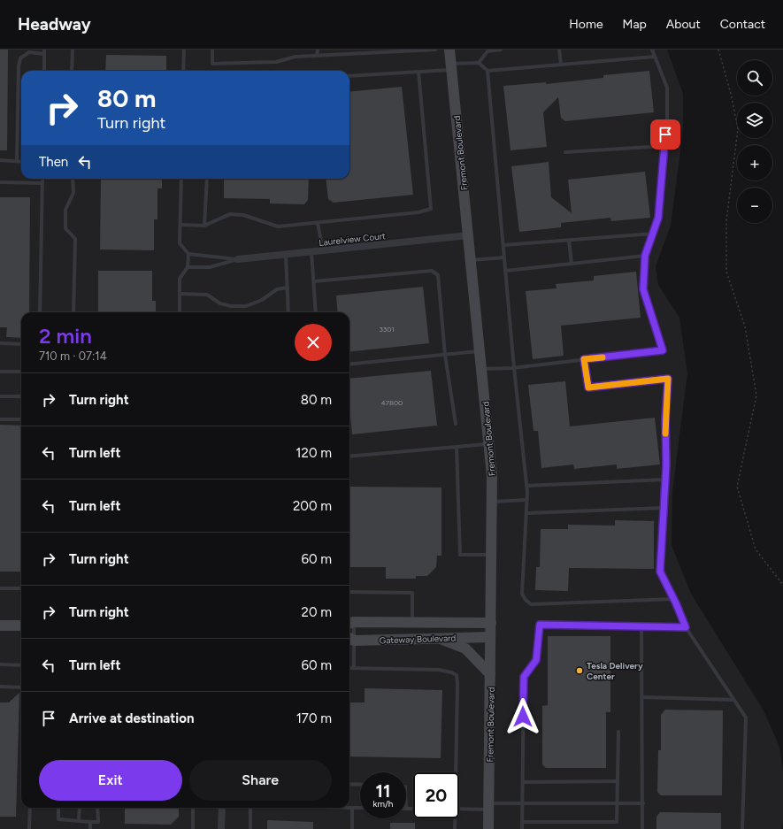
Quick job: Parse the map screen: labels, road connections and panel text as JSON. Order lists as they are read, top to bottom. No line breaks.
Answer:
{"streets":{"main road":["Fremont Boulevard","Gateway Boulevard"],"street":["Laurelview Court"]},"crossings":[["Fremont Boulevard","Laurelview Court"],["Fremont Boulevard","Gateway Boulevard"]],"places":["Tesla Delivery Center"],"house_numbers":["3301","47800"],"page":{"header":"Headway","nav":["Home","Map","About","Contact"],"map_buttons":["+","−"],"turn":["80 m","Turn right"],"then":"Then","heading":["2 min","710 m · 07:14"],"list":[{"name":"Turn right","value":"80 m"},{"name":"Turn left","value":"120 m"},{"name":"Turn left","value":"200 m"},{"name":"Turn right","value":"60 m"},{"name":"Turn right","value":"20 m"},{"name":"Turn left","value":"60 m"},{"name":"Arrive at destination","value":"170 m"}],"buttons":["Exit","Share"],"speed":"11 km/h","limit":"20"}}
